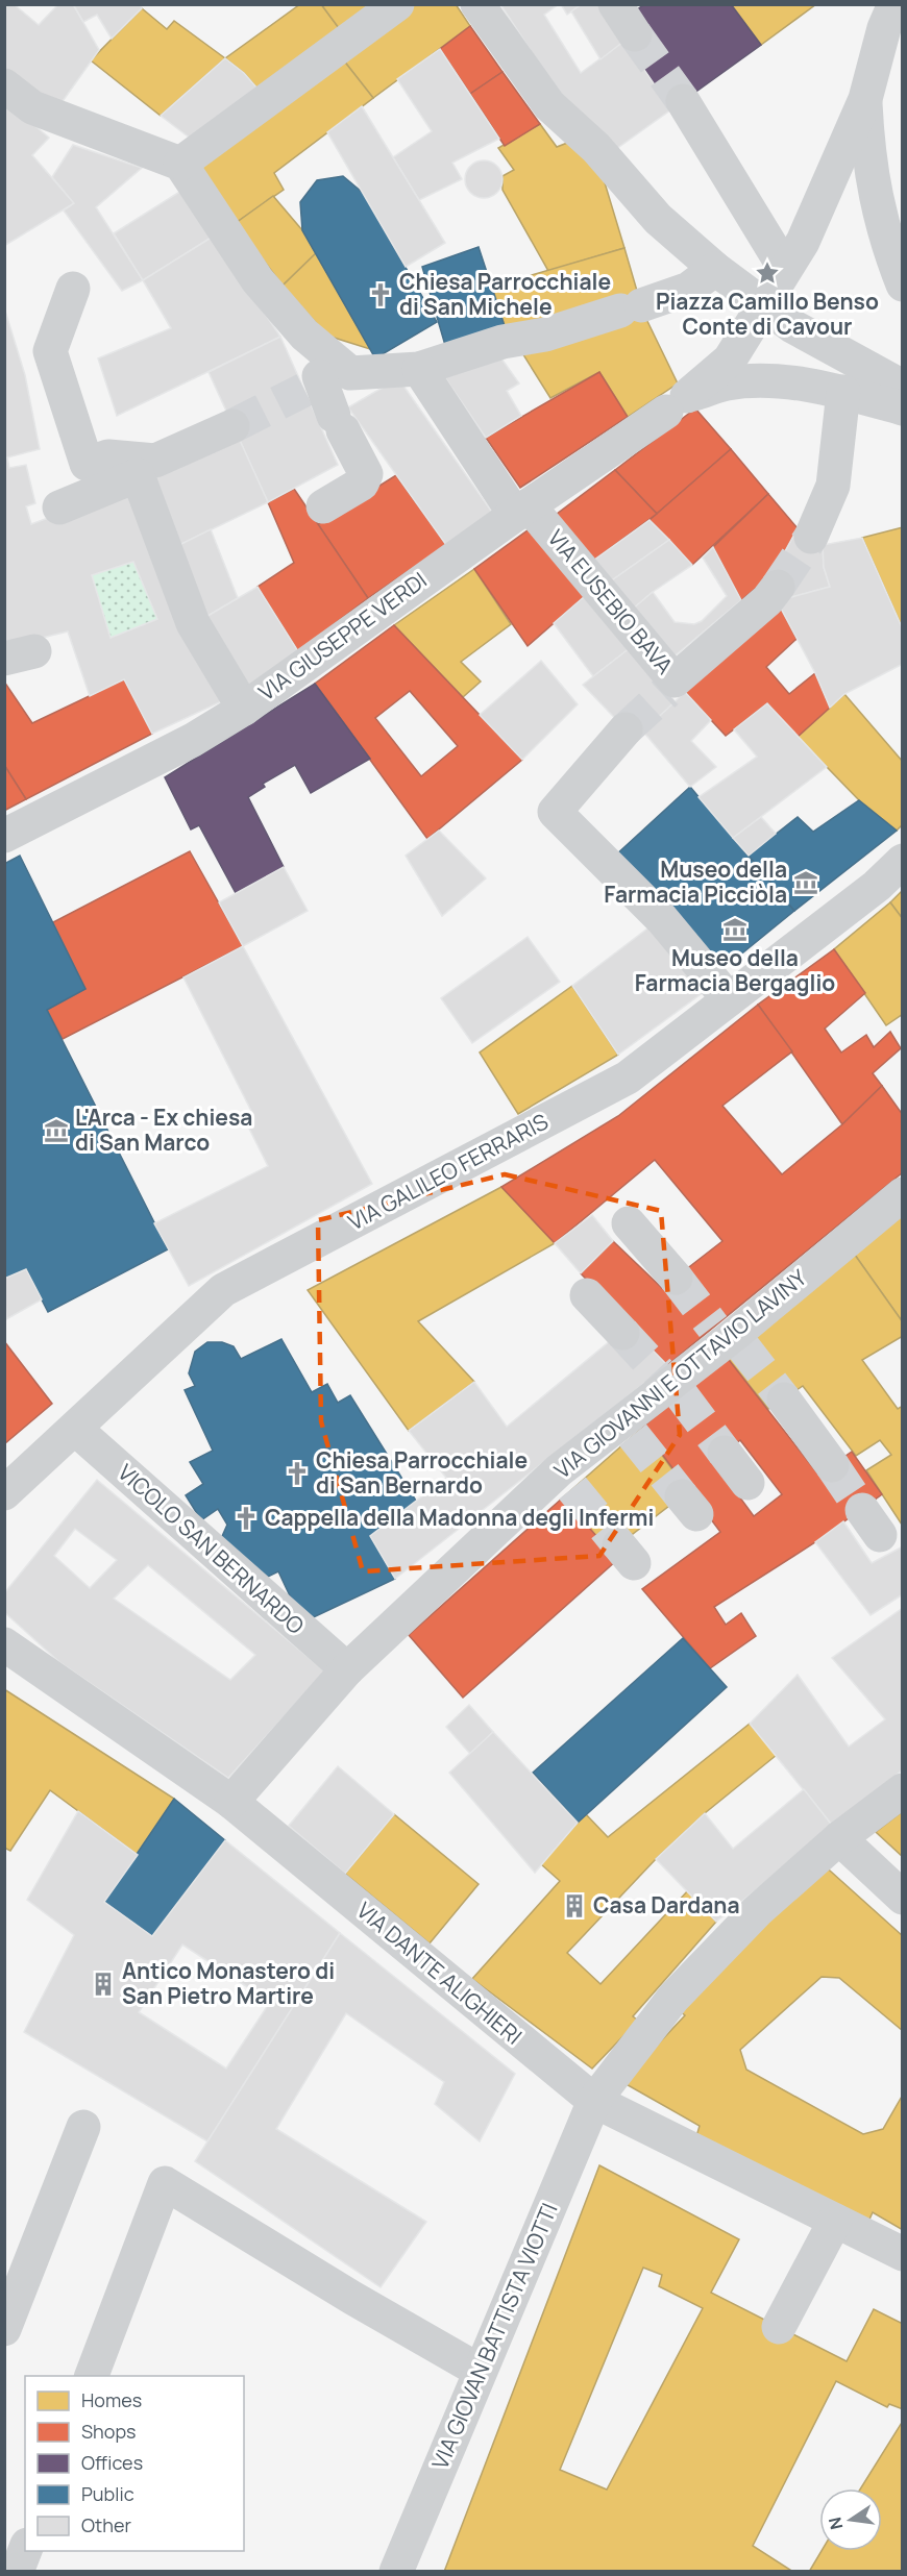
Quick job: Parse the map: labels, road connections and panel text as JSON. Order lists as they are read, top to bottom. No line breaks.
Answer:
{"streets":{"street":["VIA EUSEBIO BAVA","VIA GIUSEPPE VERDI","VIA GALILEO FERRARIS","VIA GIOVANNI E OTTAVIO LAVINY","VICOLO SAN BERNARDO","VIA DANTE ALIGHIERI","VIA GIOVAN BATTISTA VIOTTI"]},"crossings":[["VIA EUSEBIO BAVA","VIA GIUSEPPE VERDI"],["VIA GALILEO FERRARIS","VICOLO SAN BERNARDO"],["VIA GIOVANNI E OTTAVIO LAVINY","VICOLO SAN BERNARDO"],["VIA GIOVANNI E OTTAVIO LAVINY","VIA DANTE ALIGHIERI"],["VIA DANTE ALIGHIERI","VIA GIOVAN BATTISTA VIOTTI"]],"places":{"place":["Piazza Camillo Benso Conte di Cavour"],"church":["Chiesa Parrocchiale di San Michele","Chiesa Parrocchiale di San Bernardo","Cappella della Madonna degli Infermi"],"museum":["Museo della Farmacia Picciòla","Museo della Farmacia Bergaglio","L'Arca - Ex chiesa di San Marco"],"building":["Casa Dardana","Antico Monastero di San Pietro Martire"]},"legend":["Homes","Shops","Offices","Public","Other"],"north":"left"}
